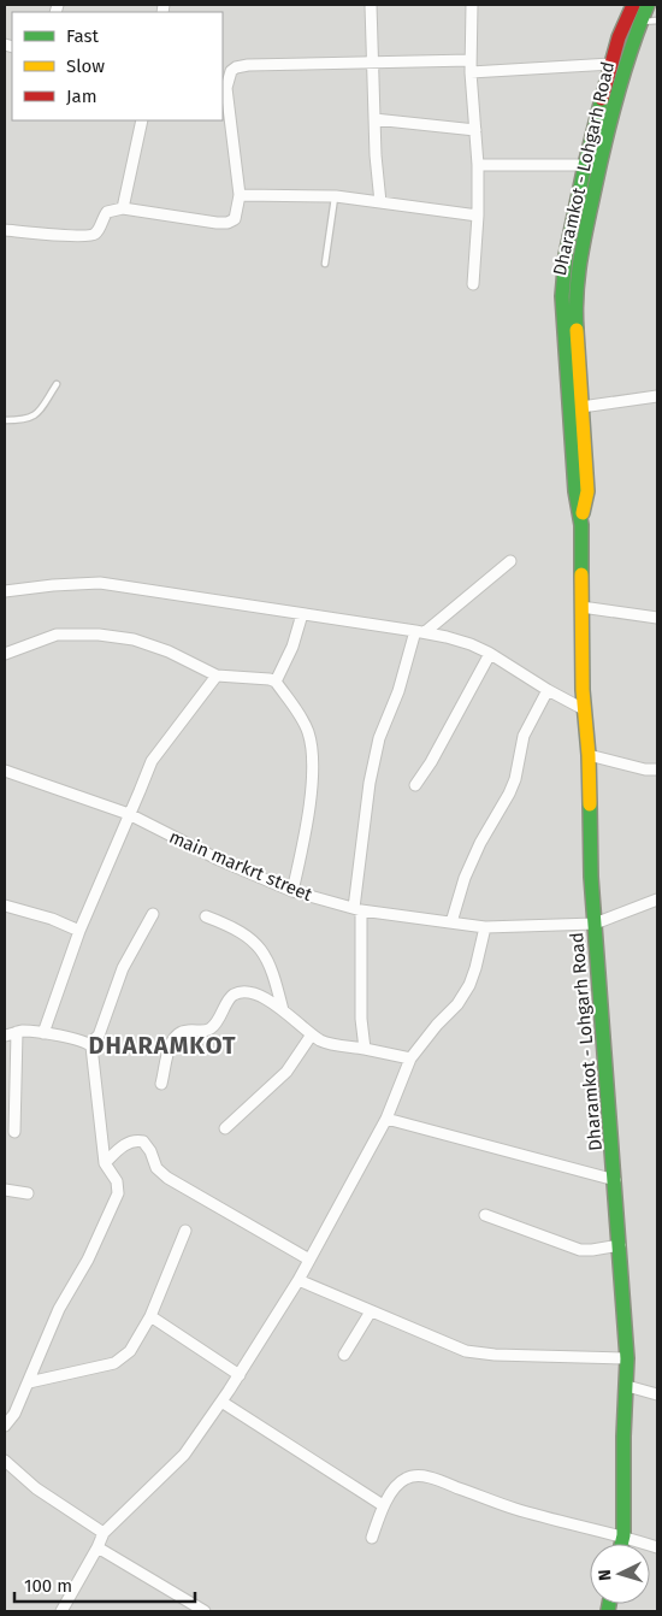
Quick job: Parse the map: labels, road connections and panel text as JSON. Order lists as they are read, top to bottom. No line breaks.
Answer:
{"streets":{"street":["Dharamkot - Lohgarh Road","main markrt street"]},"crossings":[["Dharamkot - Lohgarh Road","main markrt street"]],"districts":["DHARAMKOT"],"legend":["Fast","Slow","Jam"],"scale_bar":"100 m","north":"left"}
